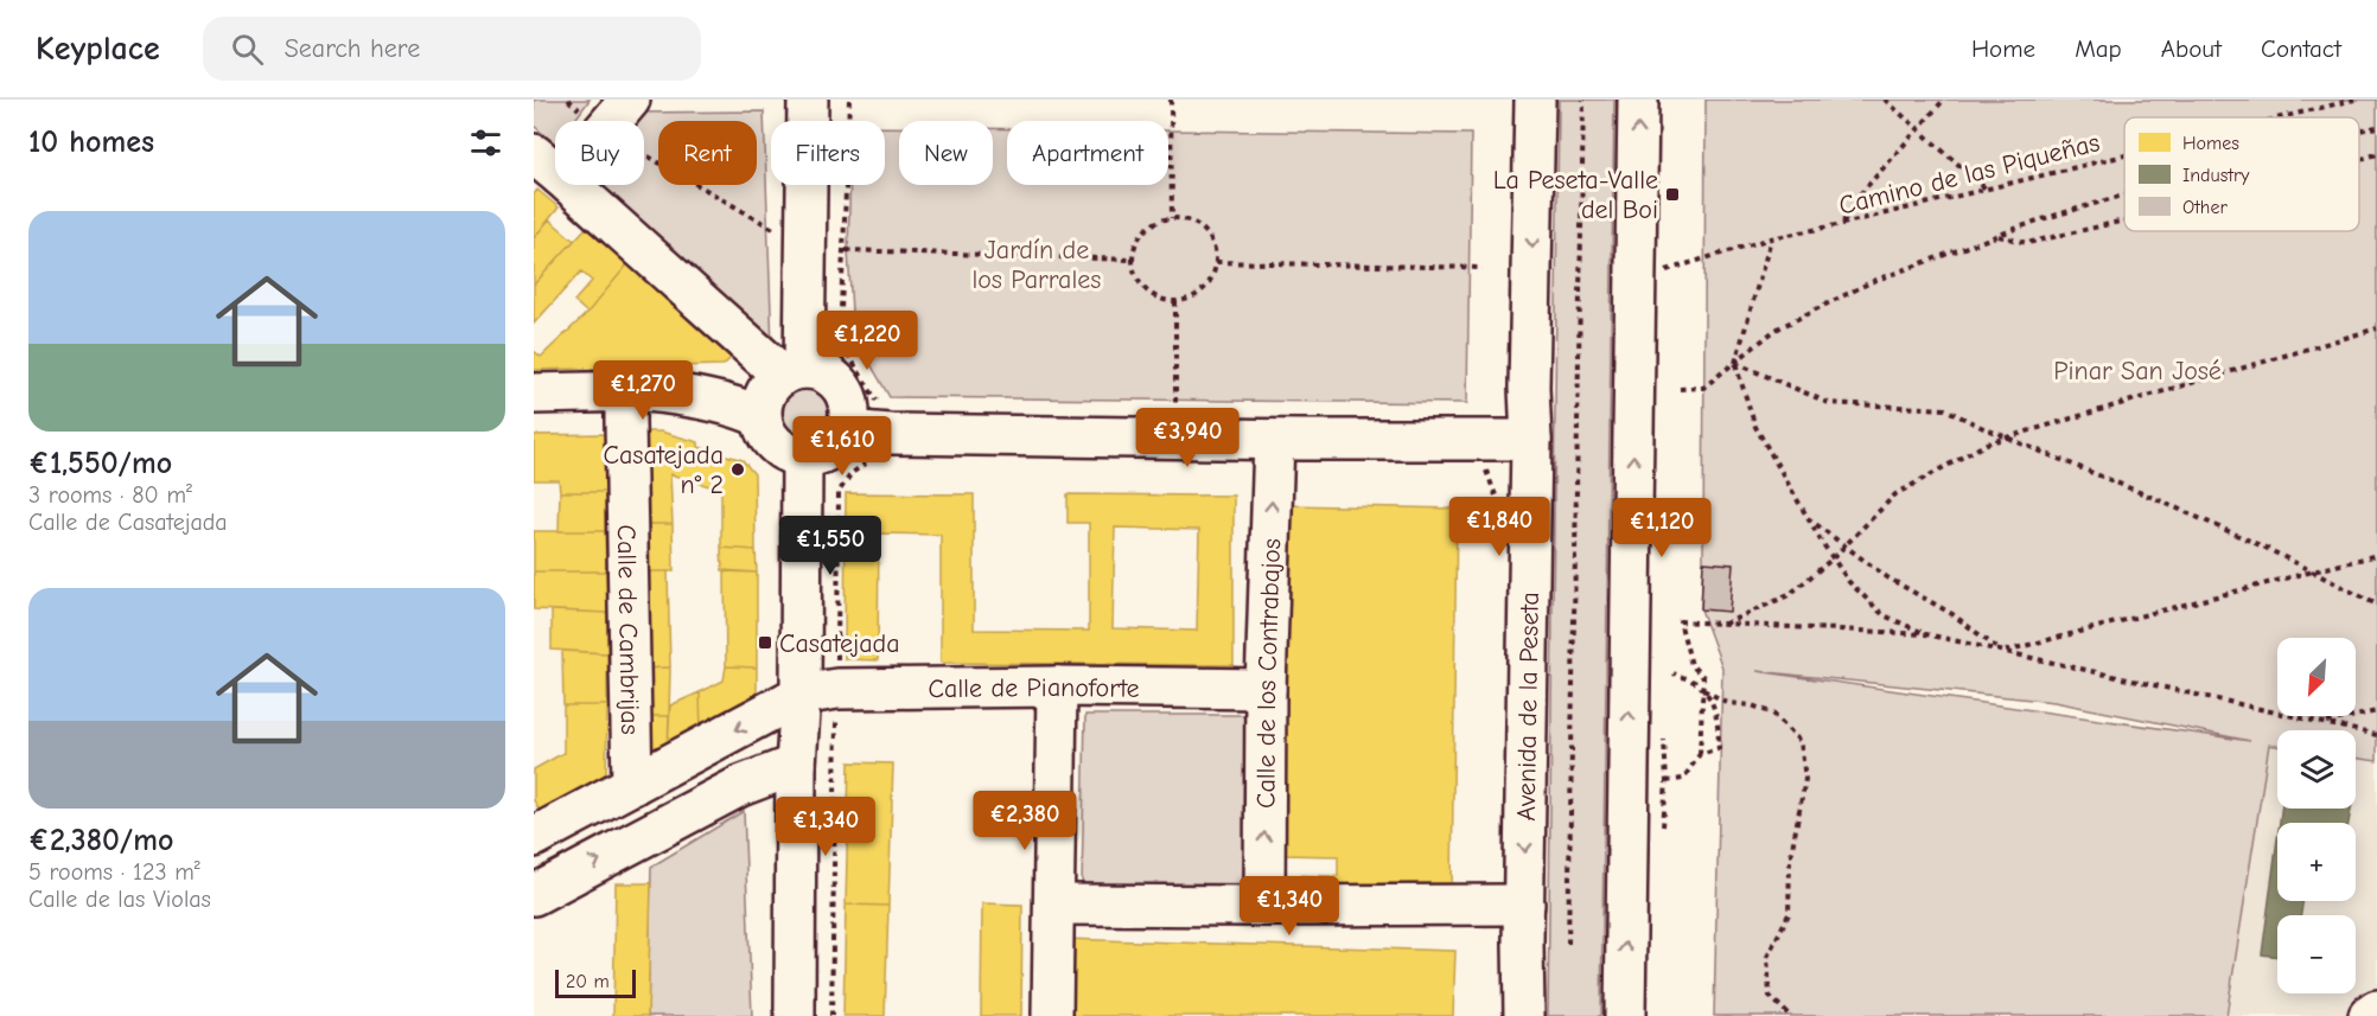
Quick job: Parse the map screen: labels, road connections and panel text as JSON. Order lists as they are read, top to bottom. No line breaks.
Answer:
{"streets":{"street":["Calle de Cambrijas","Calle de los Contrabajos","Calle de Pianoforte","Avenida de la Peseta"],"path":["Camino de las Piqueñas"]},"crossings":[["Calle de Cambrijas","Calle de Pianoforte"],["Calle de los Contrabajos","Calle de Pianoforte"]],"parks":["Jardín de los Parrales","Pinar San José"],"places":{"transit":["La Peseta-Valle del Boi","Casatejada"],"other":["Casatejada n° 2"]},"legend":["Homes","Industry","Other"],"scale_bar":"20 m","north":"bottom left","page":{"header":"Keyplace","search":"Search here","nav":["Home","Map","About","Contact"],"heading":"10 homes","chip":["Buy","Rent","Filters","New","Apartment"],"list":[{"name":"€1,550/mo","note":"3 rooms · 80 m² · Calle de Casatejada"},{"name":"€2,380/mo","note":"5 rooms · 123 m² · Calle de las Violas"}],"price":["€1,220","€1,270","€3,940","€1,610","€1,840","€1,120","€1,550","€2,380","€1,340","€1,340"],"map_buttons":["+","−"],"scale":"20 m"}}
